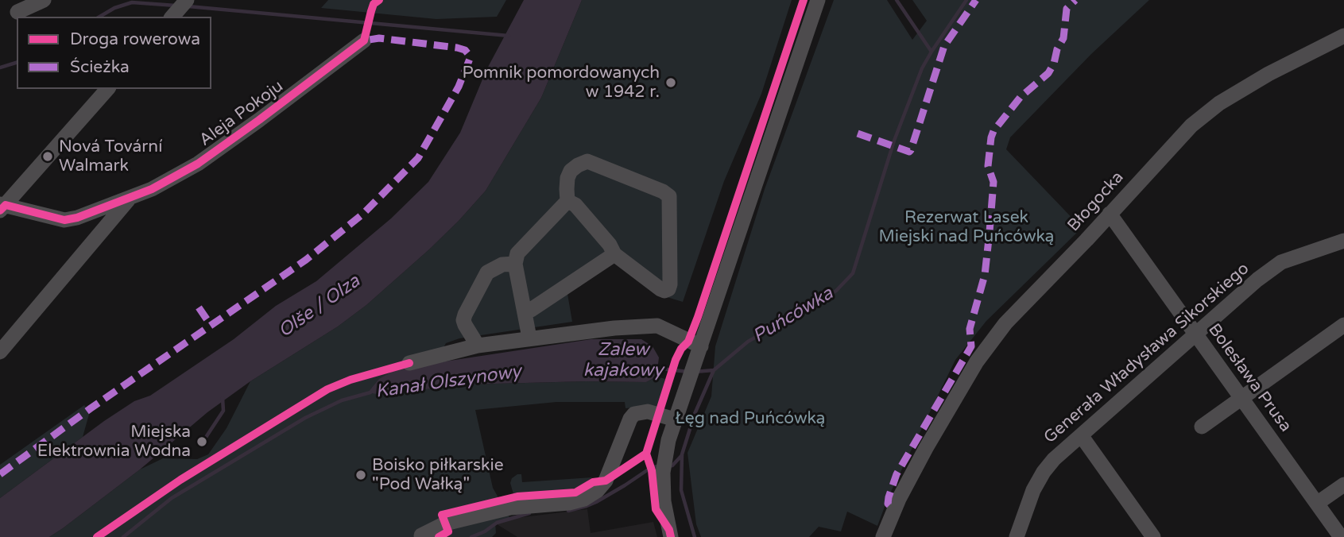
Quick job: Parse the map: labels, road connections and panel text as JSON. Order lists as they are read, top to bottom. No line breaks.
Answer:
{"streets":{"street":["Aleja Pokoju","Błogocka","Generała Władysława Sikorskiego","Bolesława Prusa"]},"crossings":[["Błogocka","Bolesława Prusa"],["Generała Władysława Sikorskiego","Bolesława Prusa"]],"water":["Olše / Olza","Puńcówka","Zalew kajakowy","Kanał Olszynowy"],"parks":["Rezerwat Lasek Miejski nad Puńcówką","Łęg nad Puńcówką"],"places":["Pomnik pomordowanych w 1942 r.","Nová Tovární Walmark","Miejska Elektrownia Wodna","Boisko piłkarskie \"Pod Wałką\""],"legend":["Droga rowerowa","Ścieżka"]}
